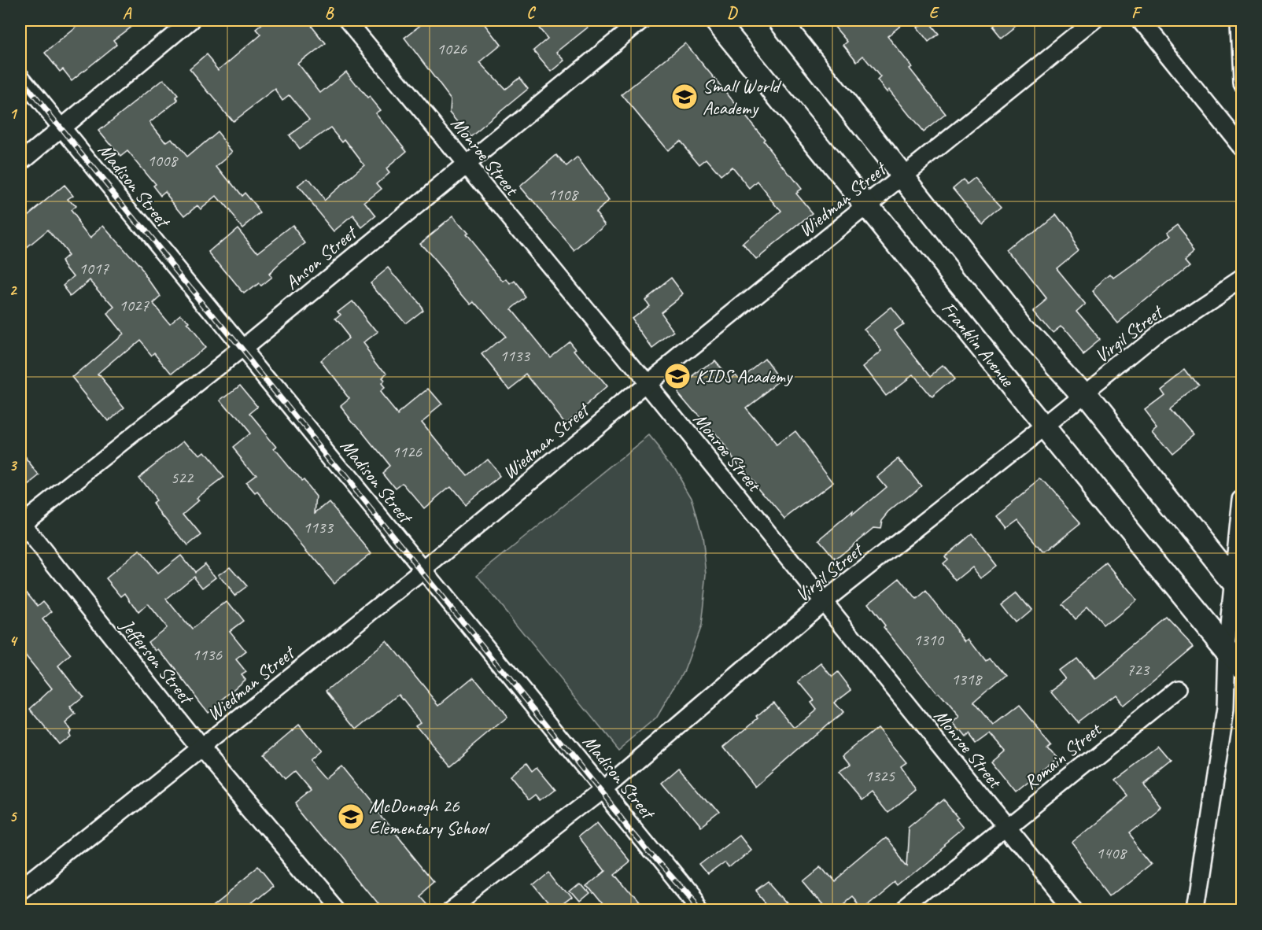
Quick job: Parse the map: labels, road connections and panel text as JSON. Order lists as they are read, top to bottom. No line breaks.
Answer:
{"streets":{"main road":["Franklin Avenue"],"street":["Monroe Street","Madison Street","Wiedman Street","Anson Street","Virgil Street","Jefferson Street","Romain Street"]},"crossings":[["Monroe Street","Wiedman Street"],["Monroe Street","Anson Street"],["Monroe Street","Virgil Street"],["Monroe Street","Romain Street"],["Madison Street","Wiedman Street"],["Madison Street","Anson Street"],["Madison Street","Virgil Street"],["Wiedman Street","Franklin Avenue"],["Wiedman Street","Jefferson Street"],["Anson Street","Jefferson Street"],["Virgil Street","Franklin Avenue"]],"places":{"school or university":["Small World Academy","KIDS Academy","McDonogh 26 Elementary School"]},"house_numbers":["1026","1008","1108","1017","1027","1133","1126","522","1133","1310","1136","723","1318","1325","1408"],"grid":{"columns":["A","B","C","D","E","F"],"rows":["1","2","3","4","5"]}}
